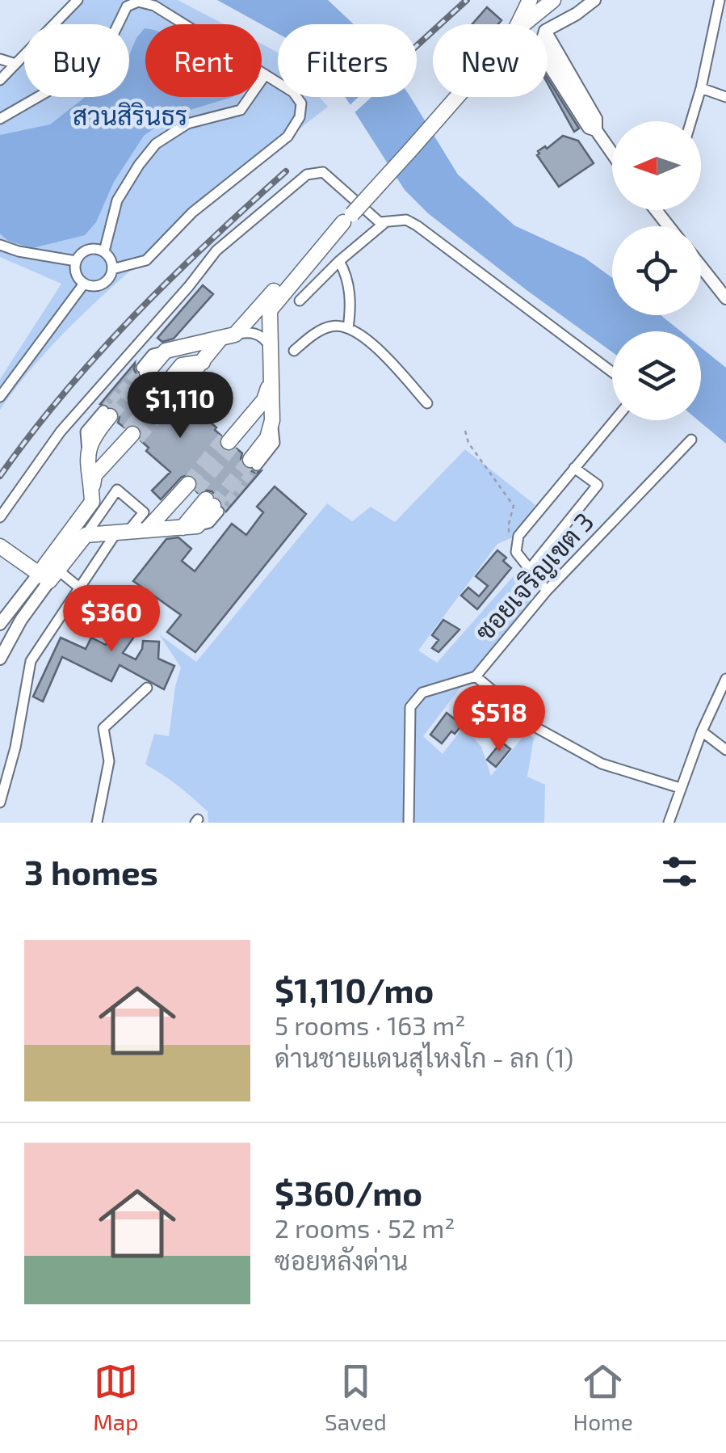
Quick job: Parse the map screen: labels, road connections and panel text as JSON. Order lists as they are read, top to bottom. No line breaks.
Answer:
{"streets":{"street":["ซอยเจริญเขต 3"]},"parks":["สวนสิรินธร"],"north":"left","page":{"chip":["Buy","Rent","Filters","New"],"price":["$1,110","$360","$518"],"heading":"3 homes","list":[{"name":"$1,110/mo","note":"5 rooms · 163 m² · ด่านชายแดนสุไหงโก - ลก (1)"},{"name":"$360/mo","note":"2 rooms · 52 m² · ซอยหลังด่าน"}],"tabs":["Map","Saved","Home"]}}
